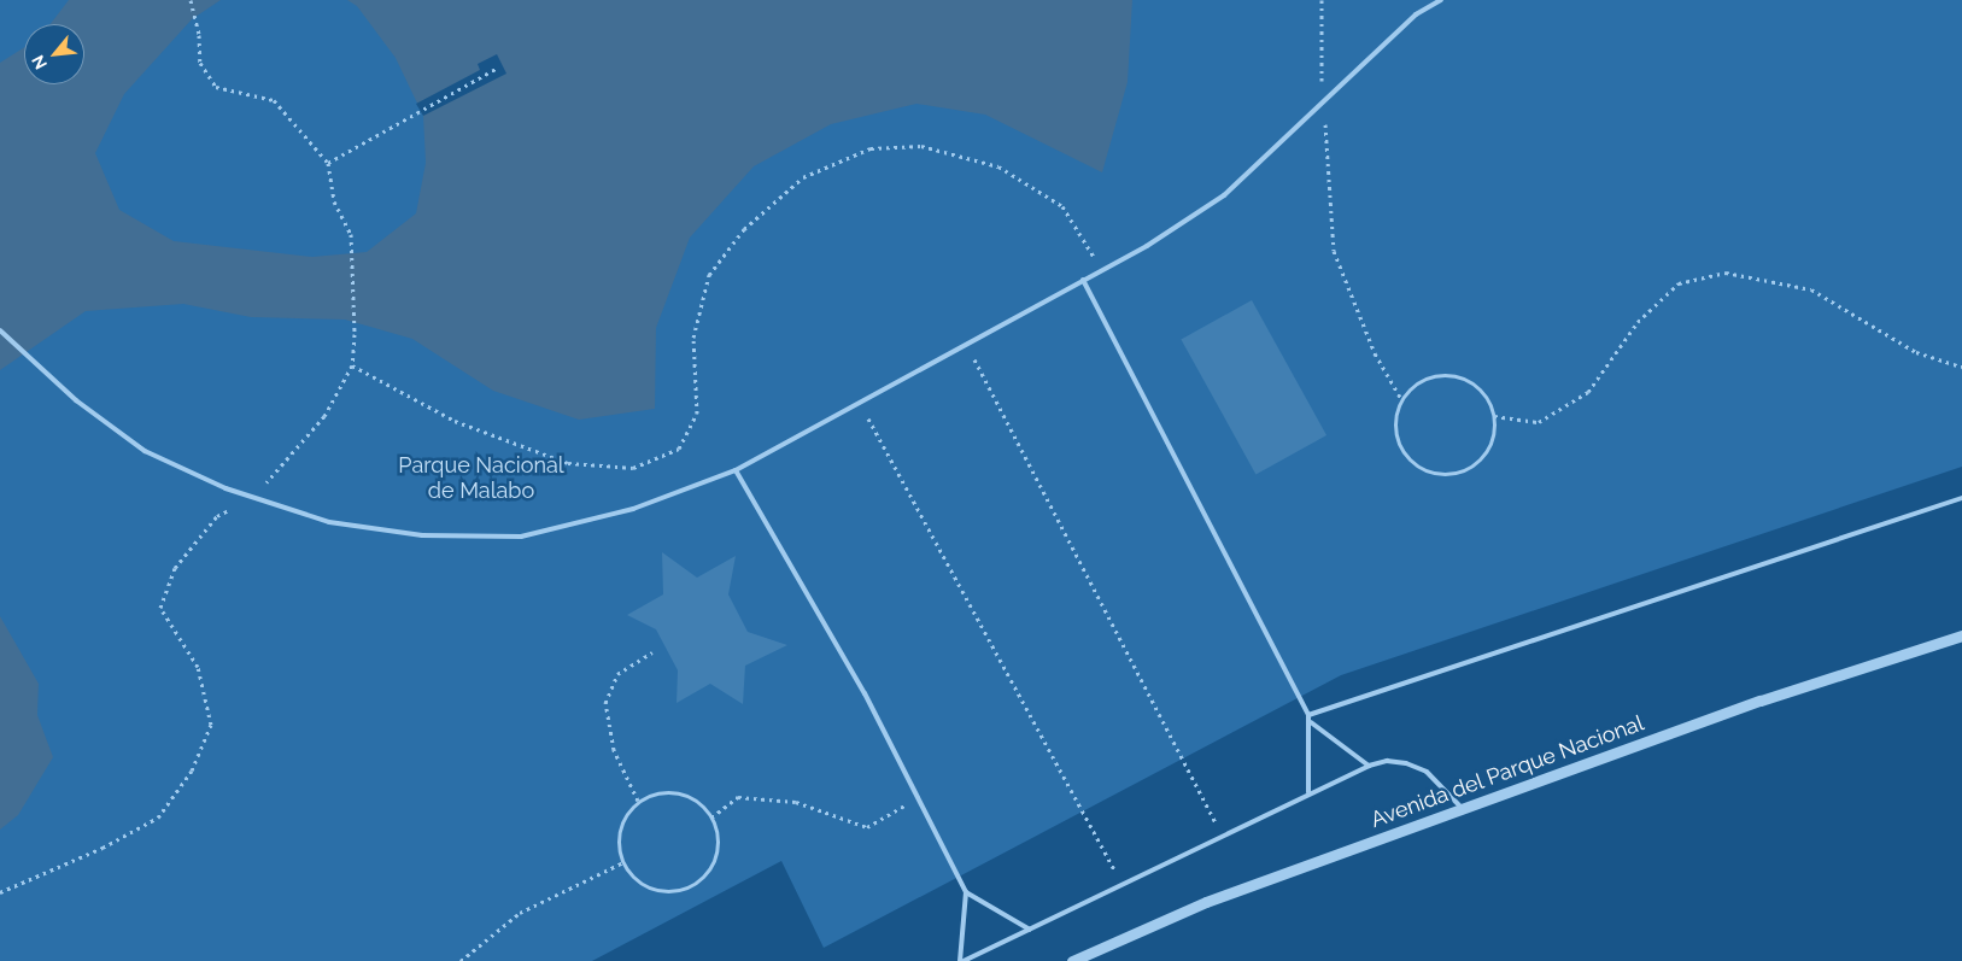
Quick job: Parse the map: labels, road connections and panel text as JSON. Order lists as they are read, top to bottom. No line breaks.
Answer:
{"streets":{"street":["Avenida del Parque Nacional"]},"parks":["Parque Nacional de Malabo"],"north":"bottom left"}
